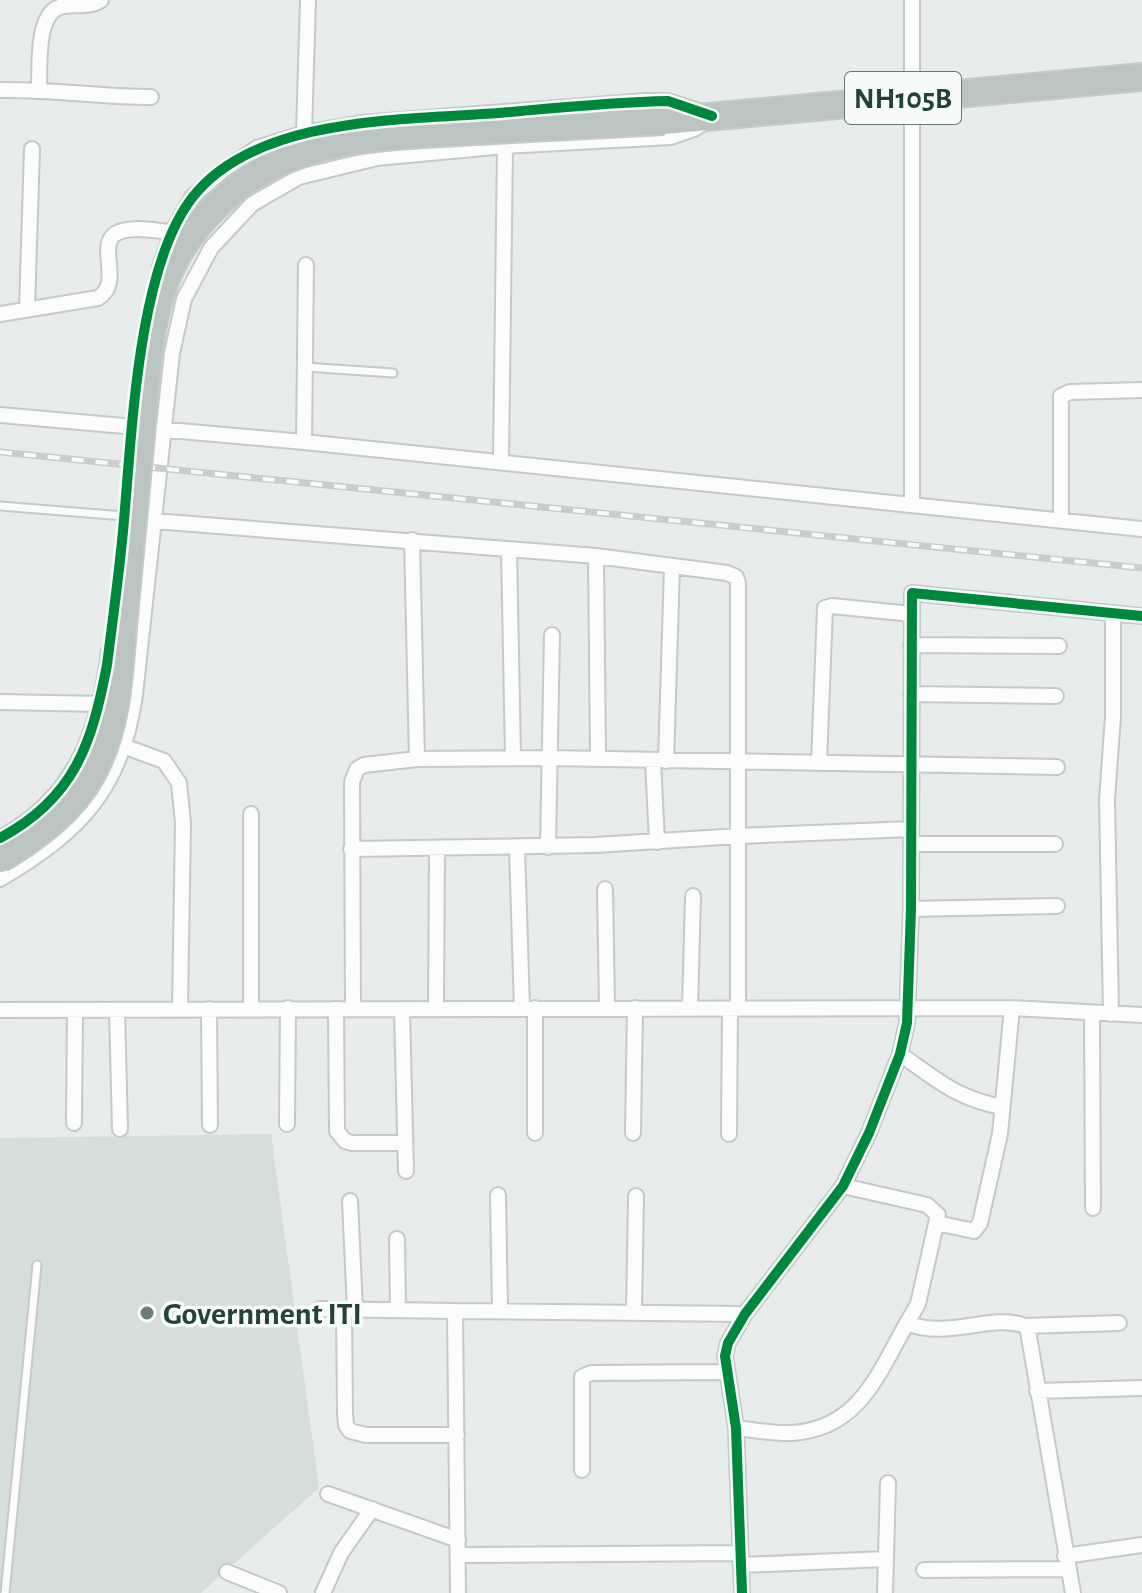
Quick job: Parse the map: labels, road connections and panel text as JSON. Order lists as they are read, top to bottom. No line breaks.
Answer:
{"streets":{"highway":["NH105B"]},"places":["Government ITI"]}
